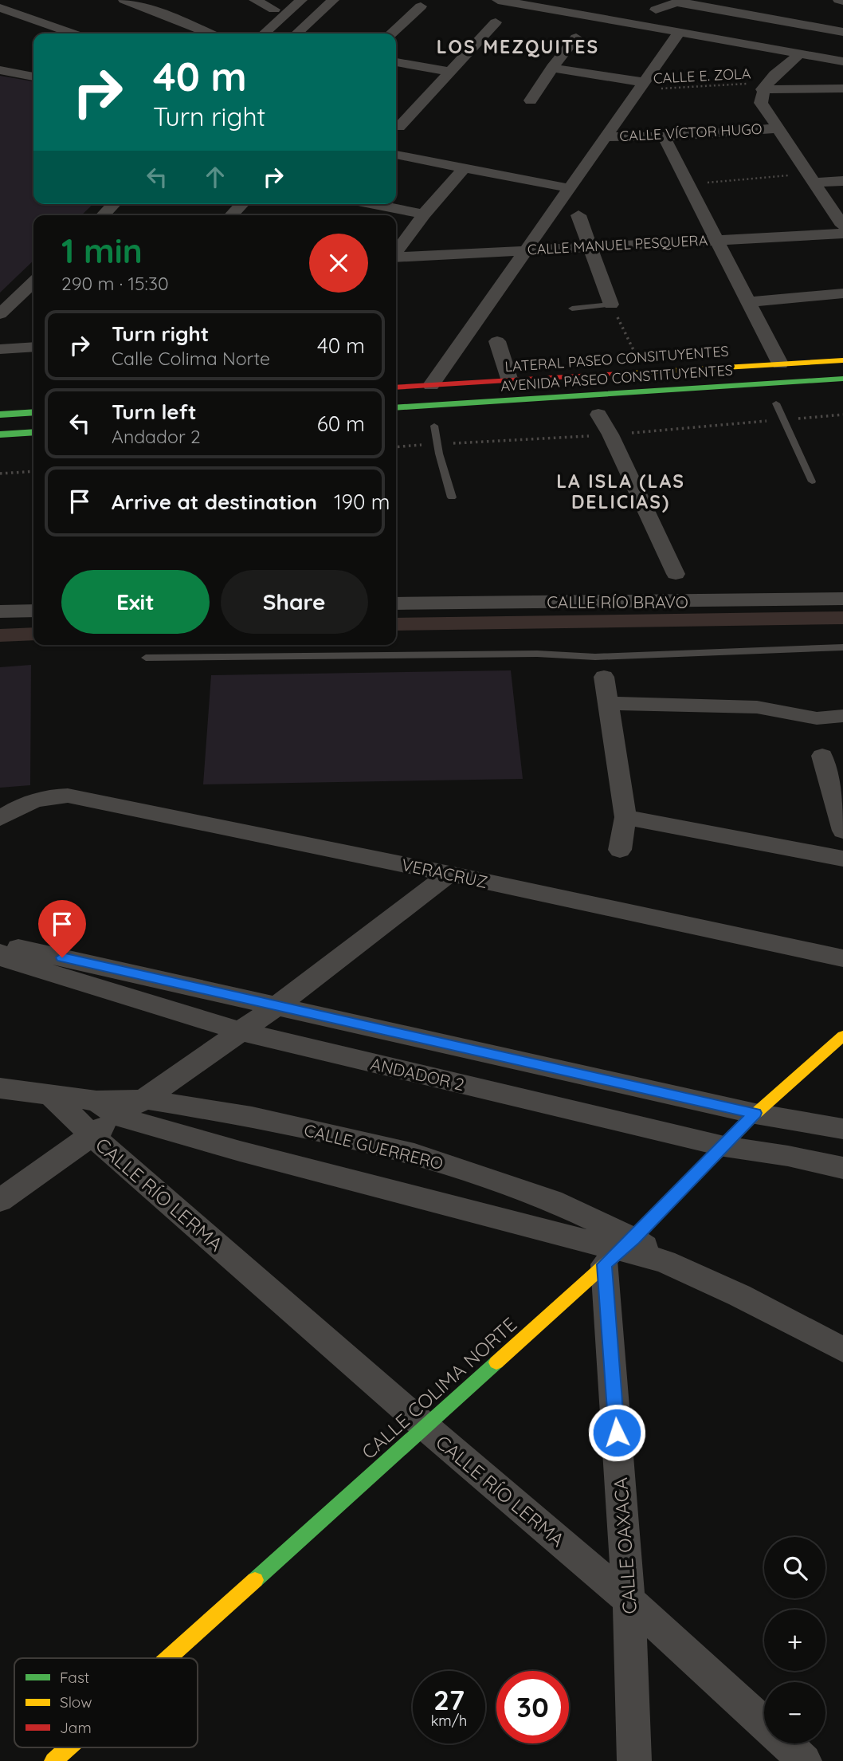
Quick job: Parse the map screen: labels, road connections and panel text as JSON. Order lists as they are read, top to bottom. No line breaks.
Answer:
{"streets":{"main road":["LATERAL PASEO CONSITUYENTES","AVENIDA PASEO CONSTITUYENTES","CALLE COLIMA NORTE"],"street":["CALLE VÍCTOR HUGO","CALLE MANUEL PESQUERA","CALLE RÍO BRAVO","VERACRUZ","ANDADOR 2","CALLE GUERRERO","CALLE RÍO LERMA","CALLE OAXACA"],"path":["CALLE E. ZOLA"]},"crossings":[["ANDADOR 2","CALLE COLIMA NORTE"],["CALLE GUERRERO","CALLE RÍO LERMA"],["CALLE GUERRERO","CALLE COLIMA NORTE"],["CALLE GUERRERO","CALLE OAXACA"],["CALLE RÍO LERMA","CALLE COLIMA NORTE"],["CALLE RÍO LERMA","CALLE OAXACA"],["CALLE COLIMA NORTE","CALLE OAXACA"]],"districts":["LOS MEZQUITES","LA ISLA (LAS DELICIAS)"],"legend":["Fast","Slow","Jam"],"page":{"turn":["40 m","Turn right"],"heading":["1 min","290 m · 15:30"],"list":[{"name":"Turn right","note":"Calle Colima Norte","value":"40 m"},{"name":"Turn left","note":"Andador 2","value":"60 m"},{"name":"Arrive at destination","value":"190 m"}],"buttons":["Exit","Share"],"map_buttons":["+","−"],"speed":"27 km/h","limit":"30"}}
